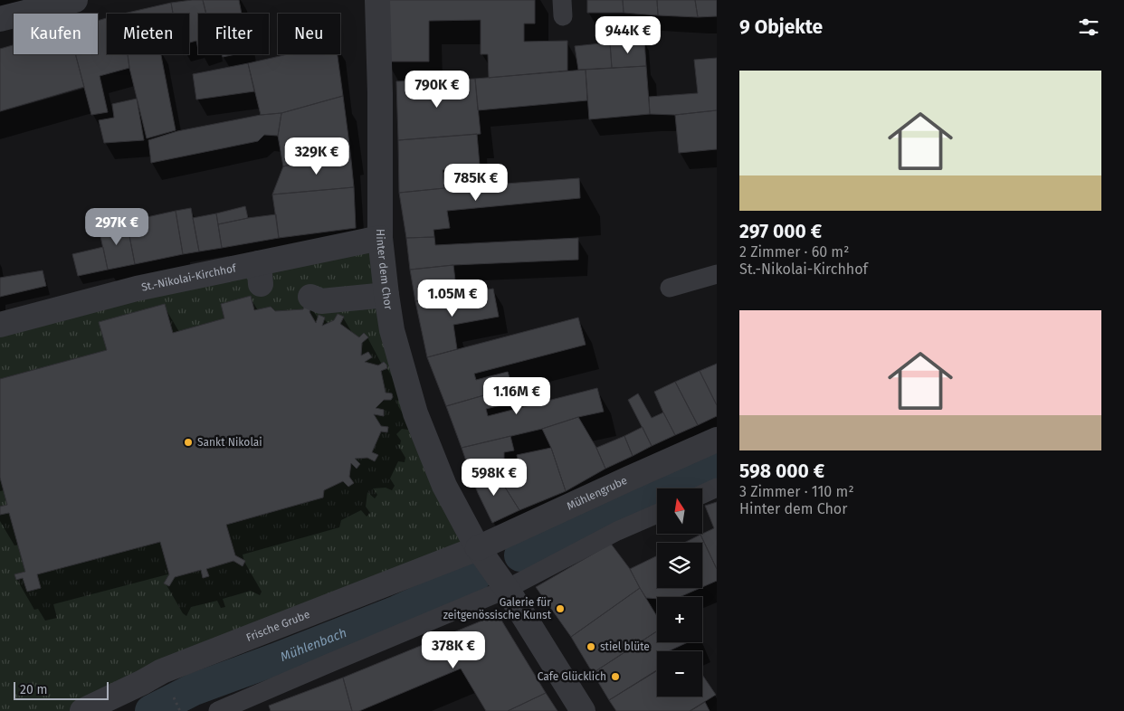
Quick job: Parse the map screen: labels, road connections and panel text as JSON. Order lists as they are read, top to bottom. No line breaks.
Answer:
{"streets":{"street":["Hinter dem Chor","St.-Nikolai-Kirchhof","Mühlengrube","Frische Grube"]},"crossings":[["Hinter dem Chor","St.-Nikolai-Kirchhof"],["Hinter dem Chor","Mühlengrube"],["Hinter dem Chor","Frische Grube"],["Mühlengrube","Frische Grube"]],"water":["Mühlenbach"],"places":["Sankt Nikolai","Galerie für zeitgenössische Kunst","stiel blüte","Cafe Glücklich"],"scale_bar":"20 m","north":"top","page":{"heading":"9 Objekte","chip":["Kaufen","Mieten","Filter","Neu"],"price":["944K €","790K €","329K €","785K €","297K €","1.05M €","1.16M €","598K €","378K €"],"list":[{"name":"297 000 €","note":"2 Zimmer · 60 m² · St.-Nikolai-Kirchhof"},{"name":"598 000 €","note":"3 Zimmer · 110 m² · Hinter dem Chor"}],"map_buttons":["+","−"],"scale":"20 m"}}
